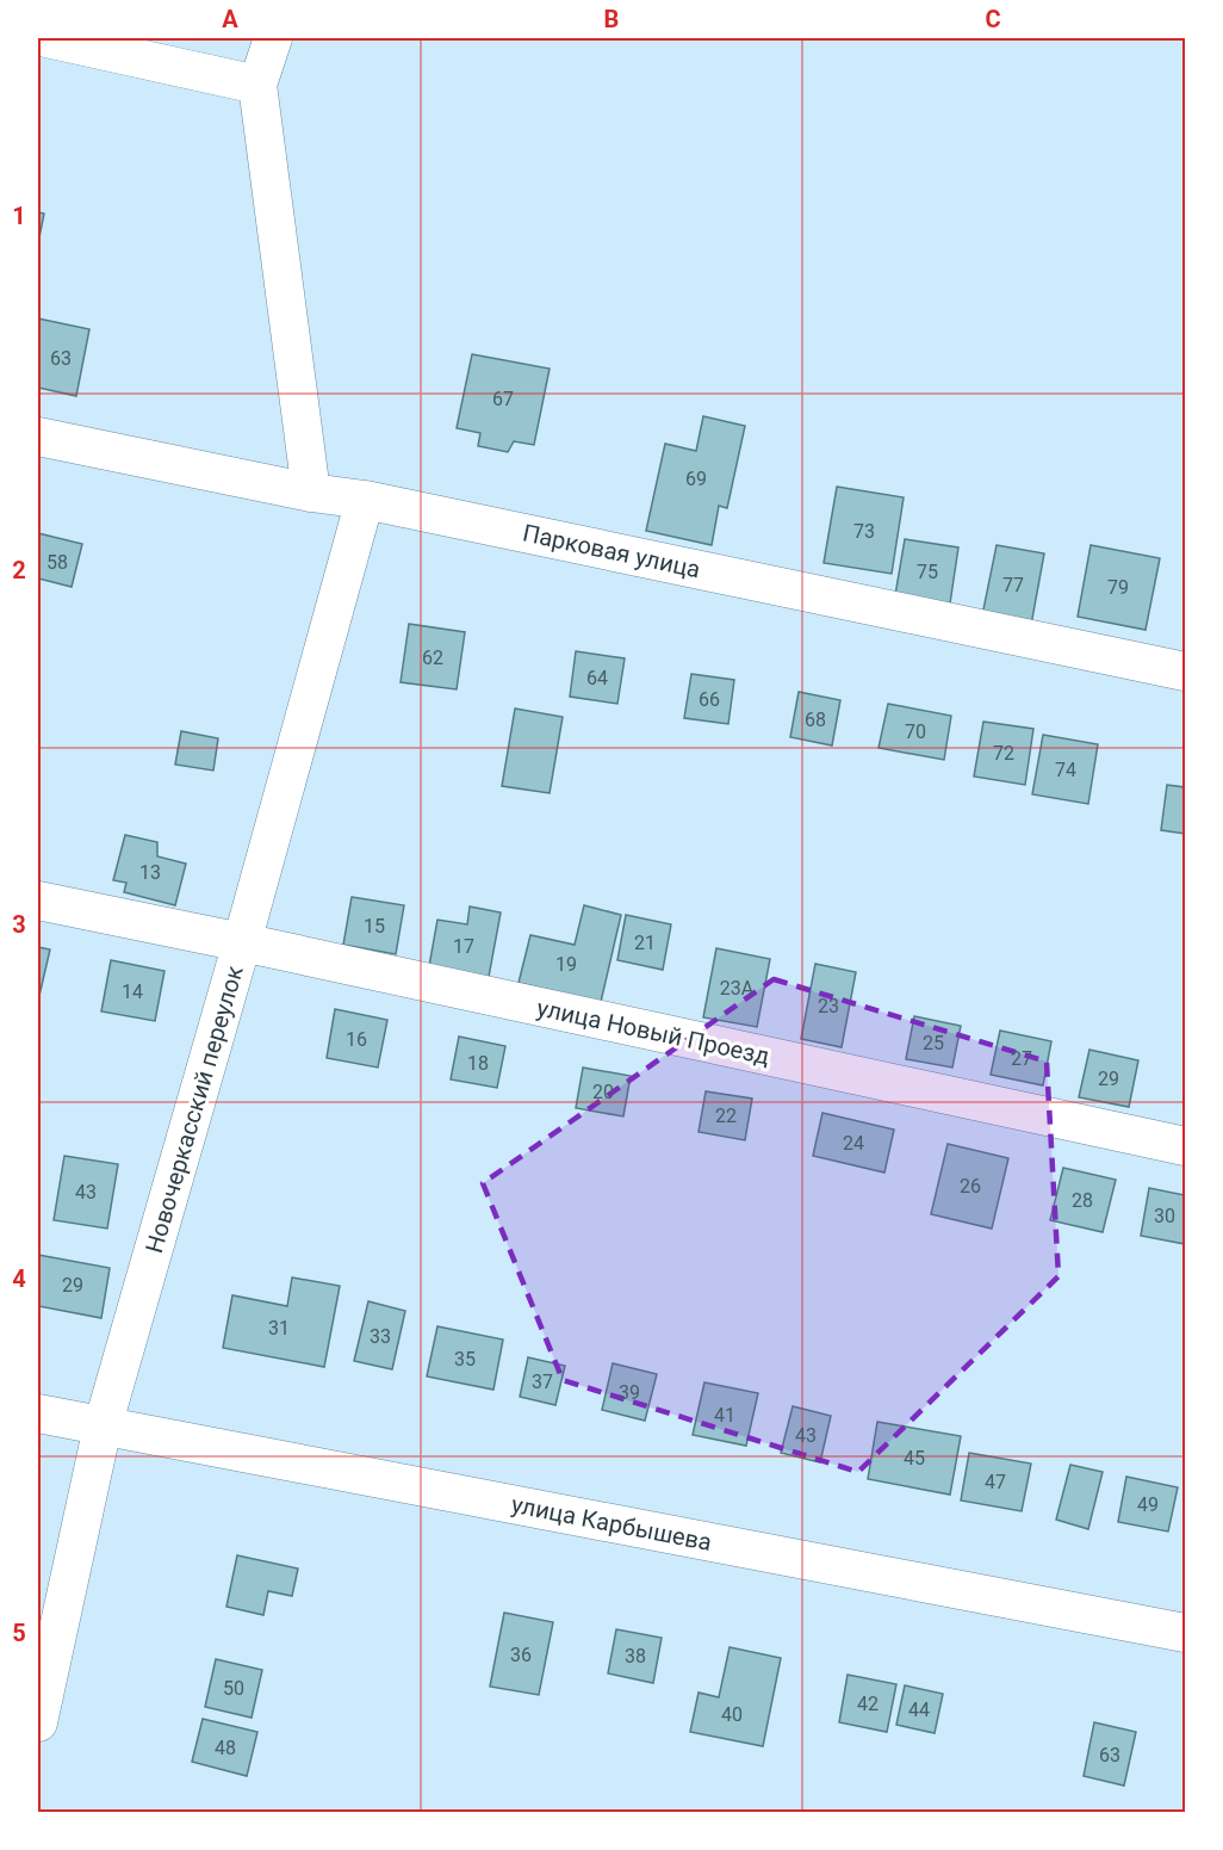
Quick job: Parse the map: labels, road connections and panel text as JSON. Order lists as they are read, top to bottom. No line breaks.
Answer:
{"streets":{"street":["Парковая улица","улица Новый Проезд","Новочеркасский переулок","улица Карбышева"]},"crossings":[["Парковая улица","Новочеркасский переулок"],["улица Новый Проезд","Новочеркасский переулок"],["Новочеркасский переулок","улица Карбышева"]],"house_numbers":["63","67","69","73","58","75","77","79","62","64","66","68","70","72","74","13","15","21","17","19","23А","14","23","16","25","27","18","29","20","22","24","26","43","28","30","29","31","33","35","37","39","41","43","45","47","49","36","38","50","42","44","40","48","63"],"grid":{"columns":["A","B","C"],"rows":["1","2","3","4","5"]}}
